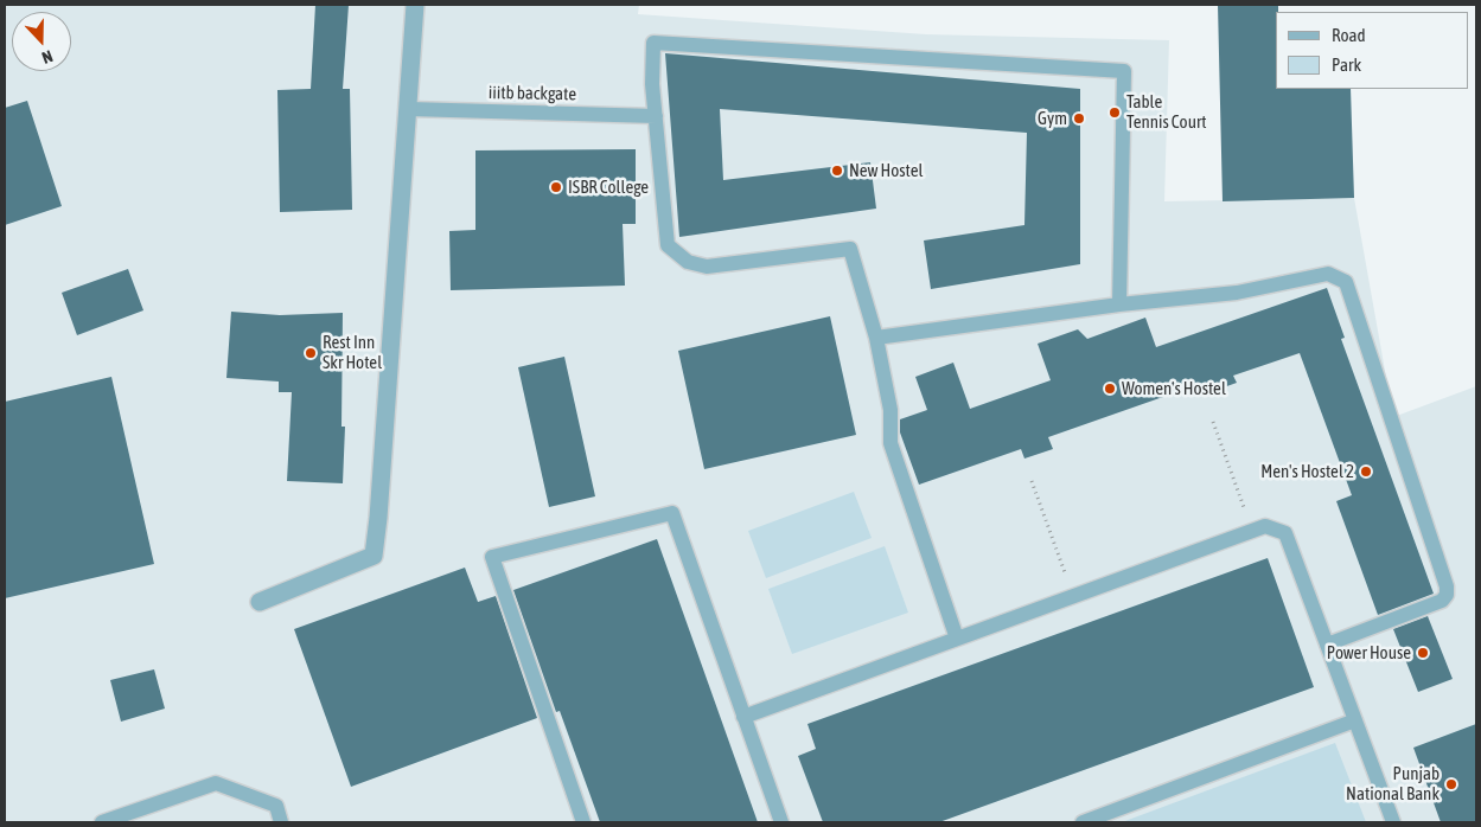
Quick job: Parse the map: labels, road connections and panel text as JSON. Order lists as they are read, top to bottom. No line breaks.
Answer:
{"streets":{"lane":["iiitb backgate"]},"places":["Table Tennis Court","Gym","New Hostel","ISBR College","Rest Inn Skr Hotel","Women's Hostel","Men's Hostel 2","Power House","Punjab National Bank"],"legend":["Road","Park"],"north":"bottom"}
